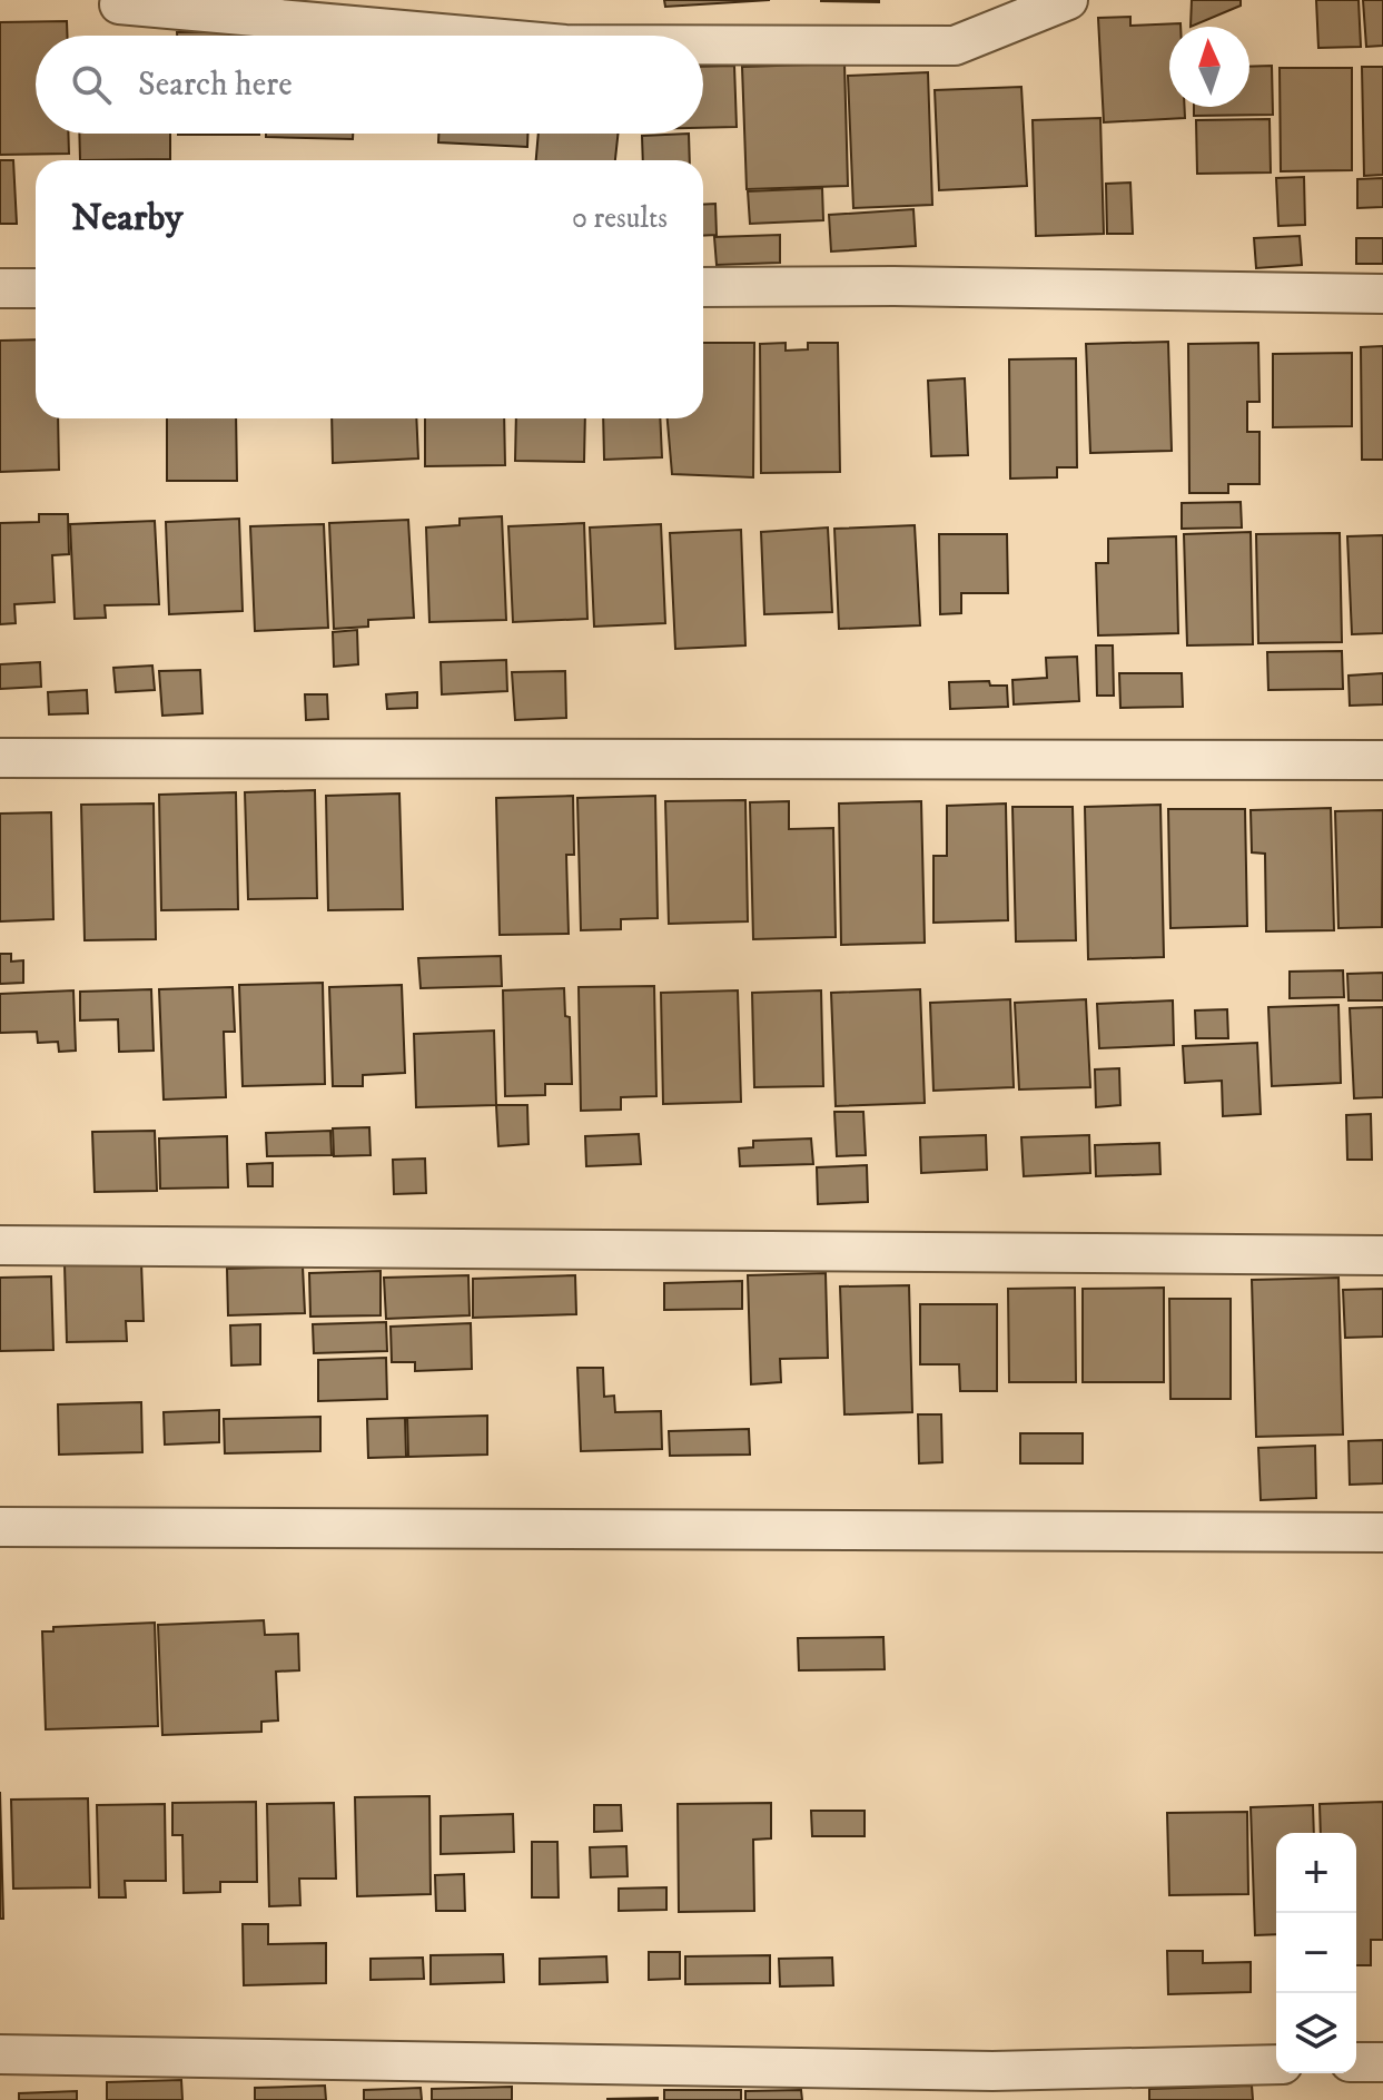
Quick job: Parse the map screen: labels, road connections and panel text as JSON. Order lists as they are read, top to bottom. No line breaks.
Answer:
{"north":"top","page":{"search":"Search here","heading":["Nearby","0 results"],"map_buttons":["+","−"]}}
